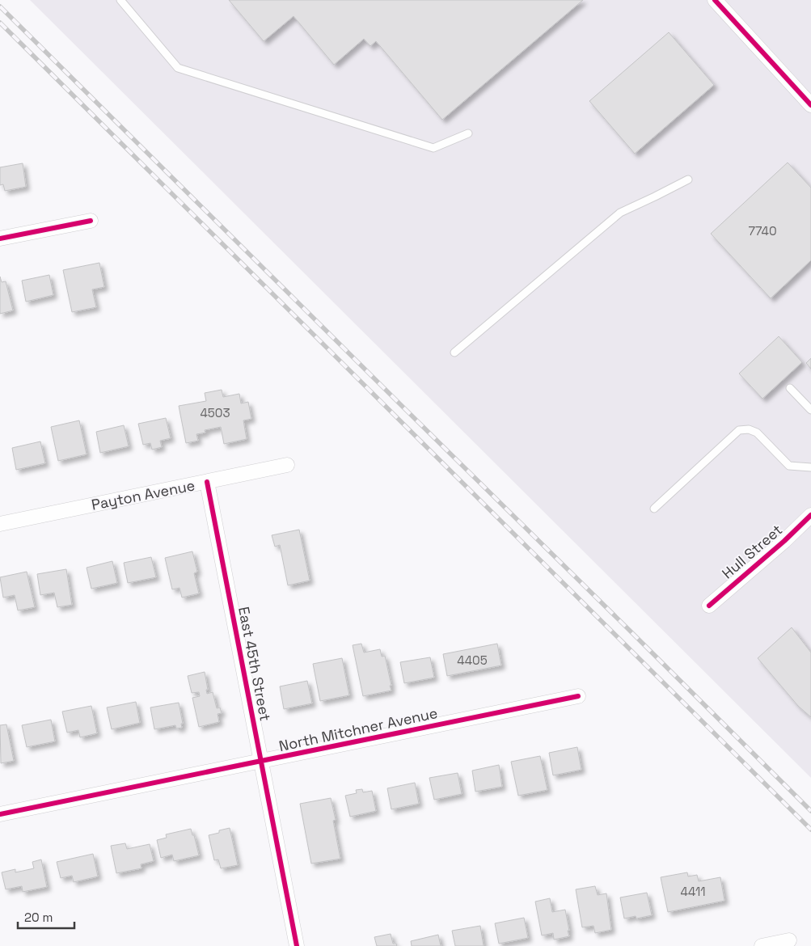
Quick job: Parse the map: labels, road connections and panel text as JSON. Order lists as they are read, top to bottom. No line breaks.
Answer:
{"streets":{"street":["Payton Avenue","Hull Street","East 45th Street","North Mitchner Avenue"]},"crossings":[["Payton Avenue","East 45th Street"],["East 45th Street","North Mitchner Avenue"]],"house_numbers":["7740","4503","4405","4411"],"scale_bar":"20 m"}
